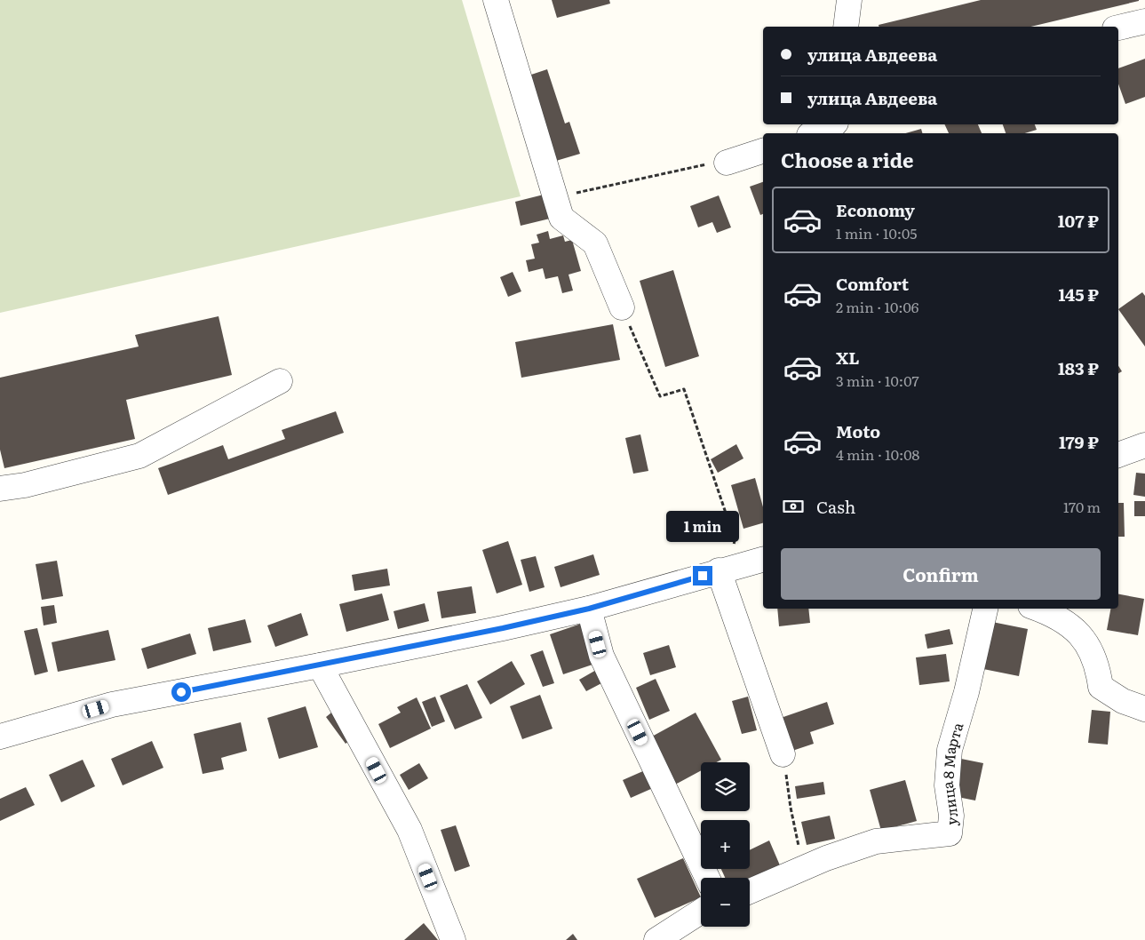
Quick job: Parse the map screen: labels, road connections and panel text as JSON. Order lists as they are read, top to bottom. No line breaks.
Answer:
{"streets":{"street":["улица 8 Марта"]},"page":{"banner":["улица Авдеева","улица Авдеева"],"heading":"Choose a ride","list":[{"name":"Economy","note":"1 min · 10:05","value":"107 ₽"},{"name":"Comfort","note":"2 min · 10:06","value":"145 ₽"},{"name":"XL","note":"3 min · 10:07","value":"183 ₽"},{"name":"Moto","note":"4 min · 10:08","value":"179 ₽"}],"pay":["Cash","170 m"],"bubble":"1 min","buttons":"Confirm","map_buttons":["+","−"]}}
